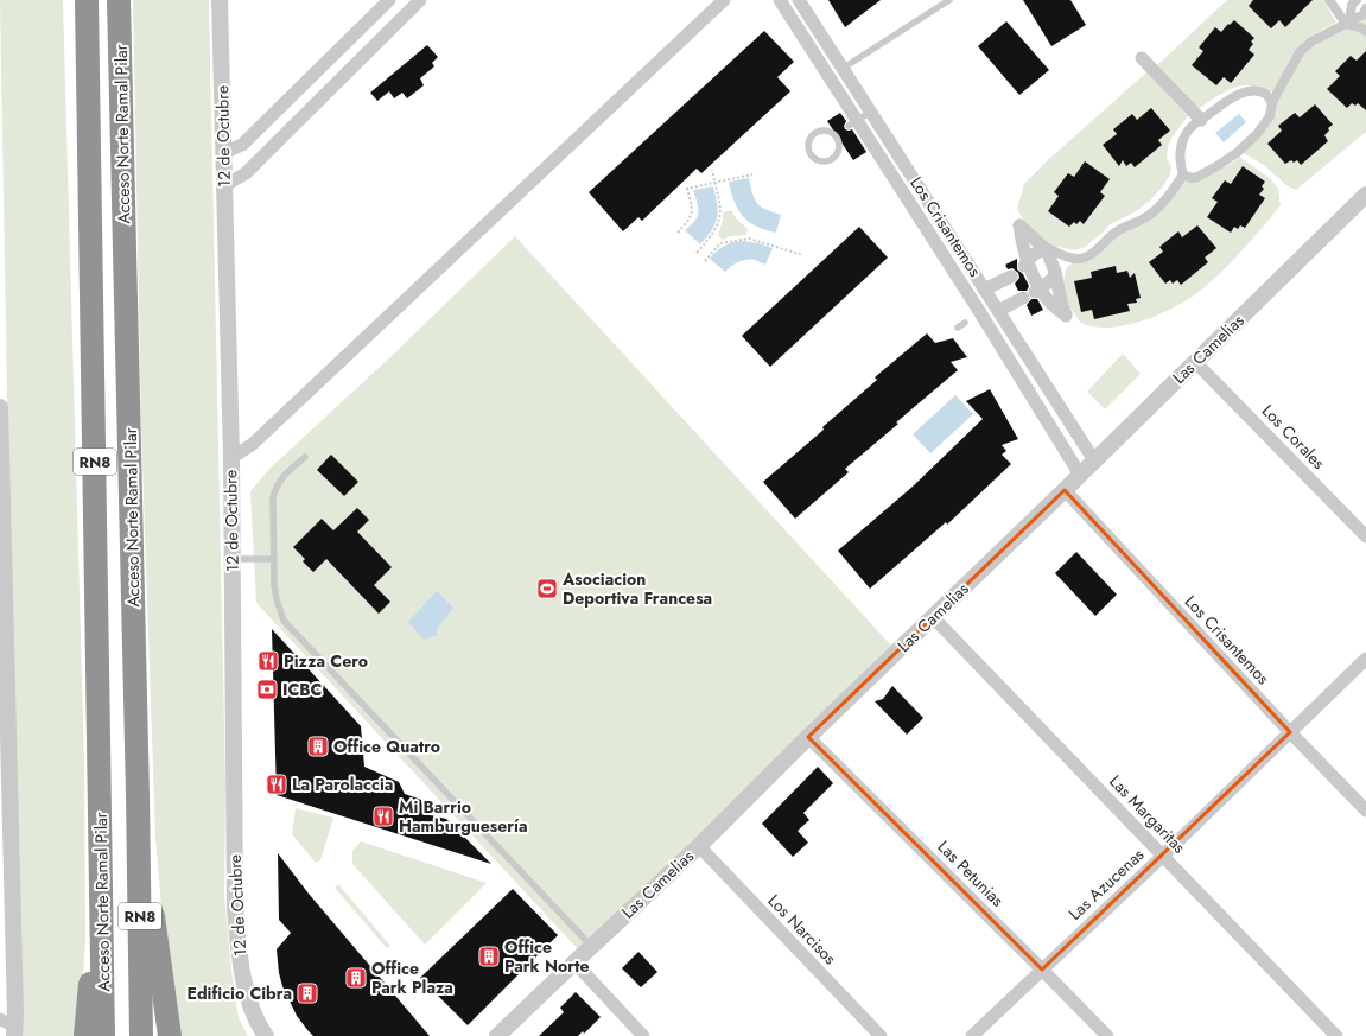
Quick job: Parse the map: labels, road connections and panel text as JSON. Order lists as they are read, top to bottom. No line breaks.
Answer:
{"streets":{"highway":["Acceso Norte Ramal Pilar","RN8"],"street":["12 de Octubre","Los Crisantemos","Las Camelias","Los Corales","Las Margaritas","Las Petunias","Las Azucenas","Los Narcisos"]},"crossings":[["Los Crisantemos","Las Camelias"],["Los Crisantemos","Las Azucenas"],["Las Camelias","Los Corales"],["Las Camelias","Las Margaritas"],["Las Camelias","Las Petunias"],["Las Camelias","Los Narcisos"],["Las Margaritas","Las Azucenas"],["Las Petunias","Las Azucenas"]],"places":{"sports":["Asociacion Deportiva Francesa"],"restaurant":["Pizza Cero","La Parolaccia","Mi Barrio Hamburguesería"],"bank":["ICBC"],"building":["Office Quatro","Office Park Norte","Office Park Plaza","Edificio Cibra"]}}
